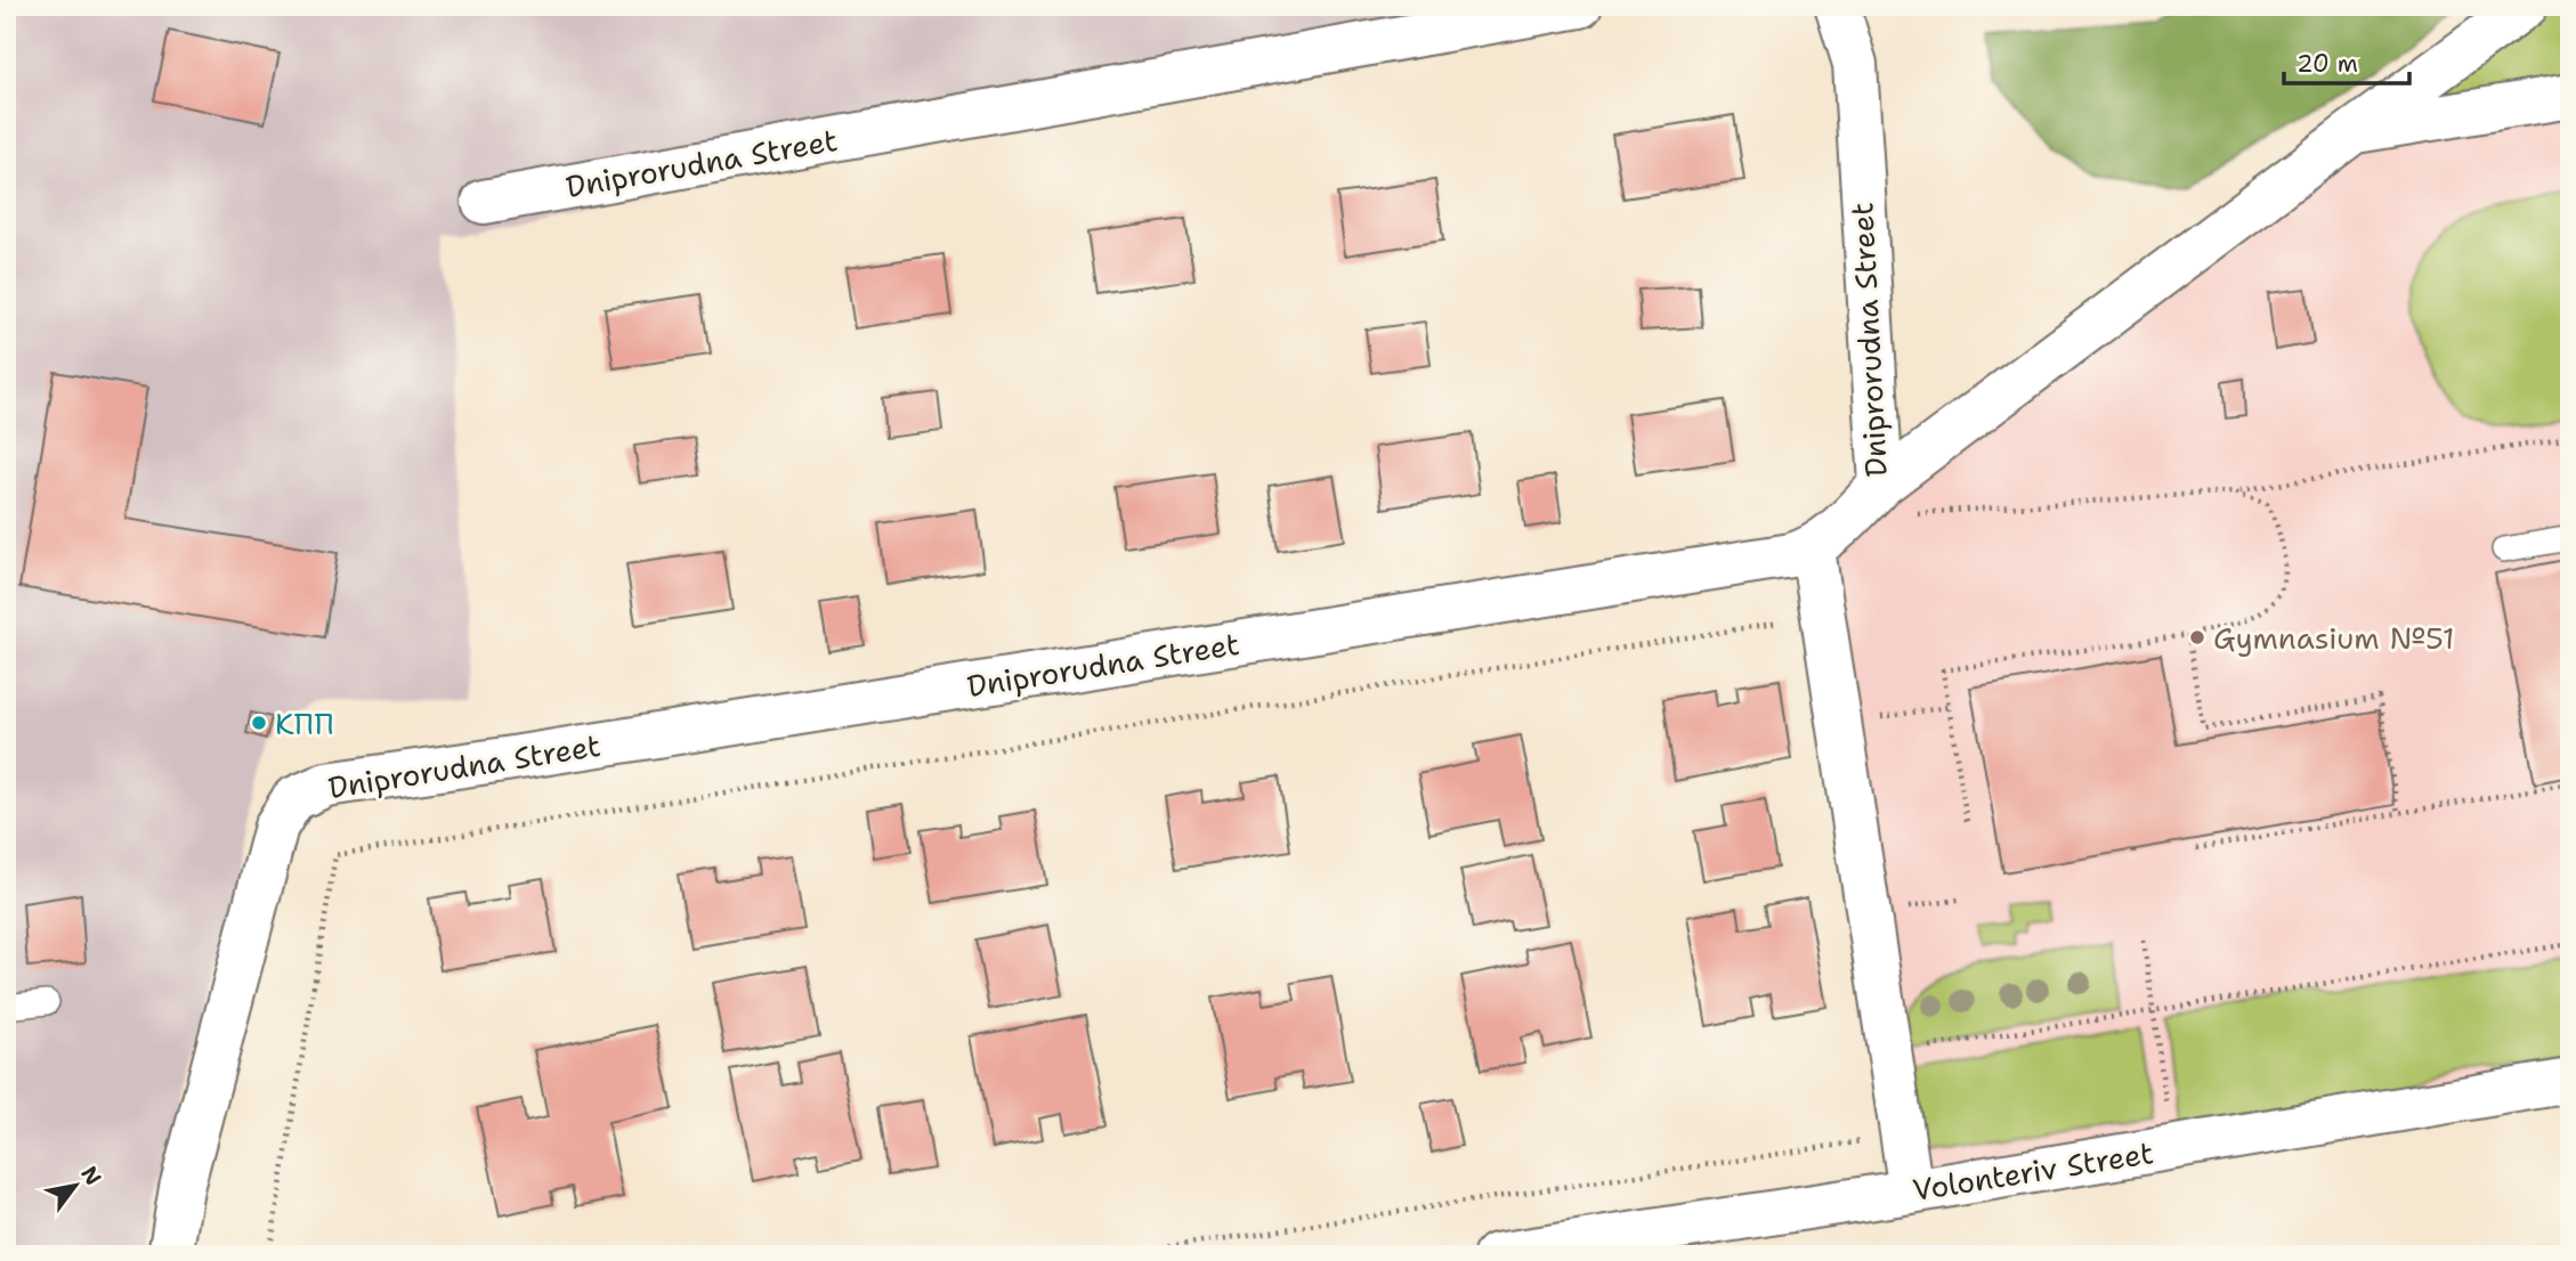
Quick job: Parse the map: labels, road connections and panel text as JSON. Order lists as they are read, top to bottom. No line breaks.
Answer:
{"streets":{"street":["Dniprorudna Street","Volonteriv Street"]},"places":["Gymnasium №51","КПП"],"scale_bar":"20 m","north":"top right"}
